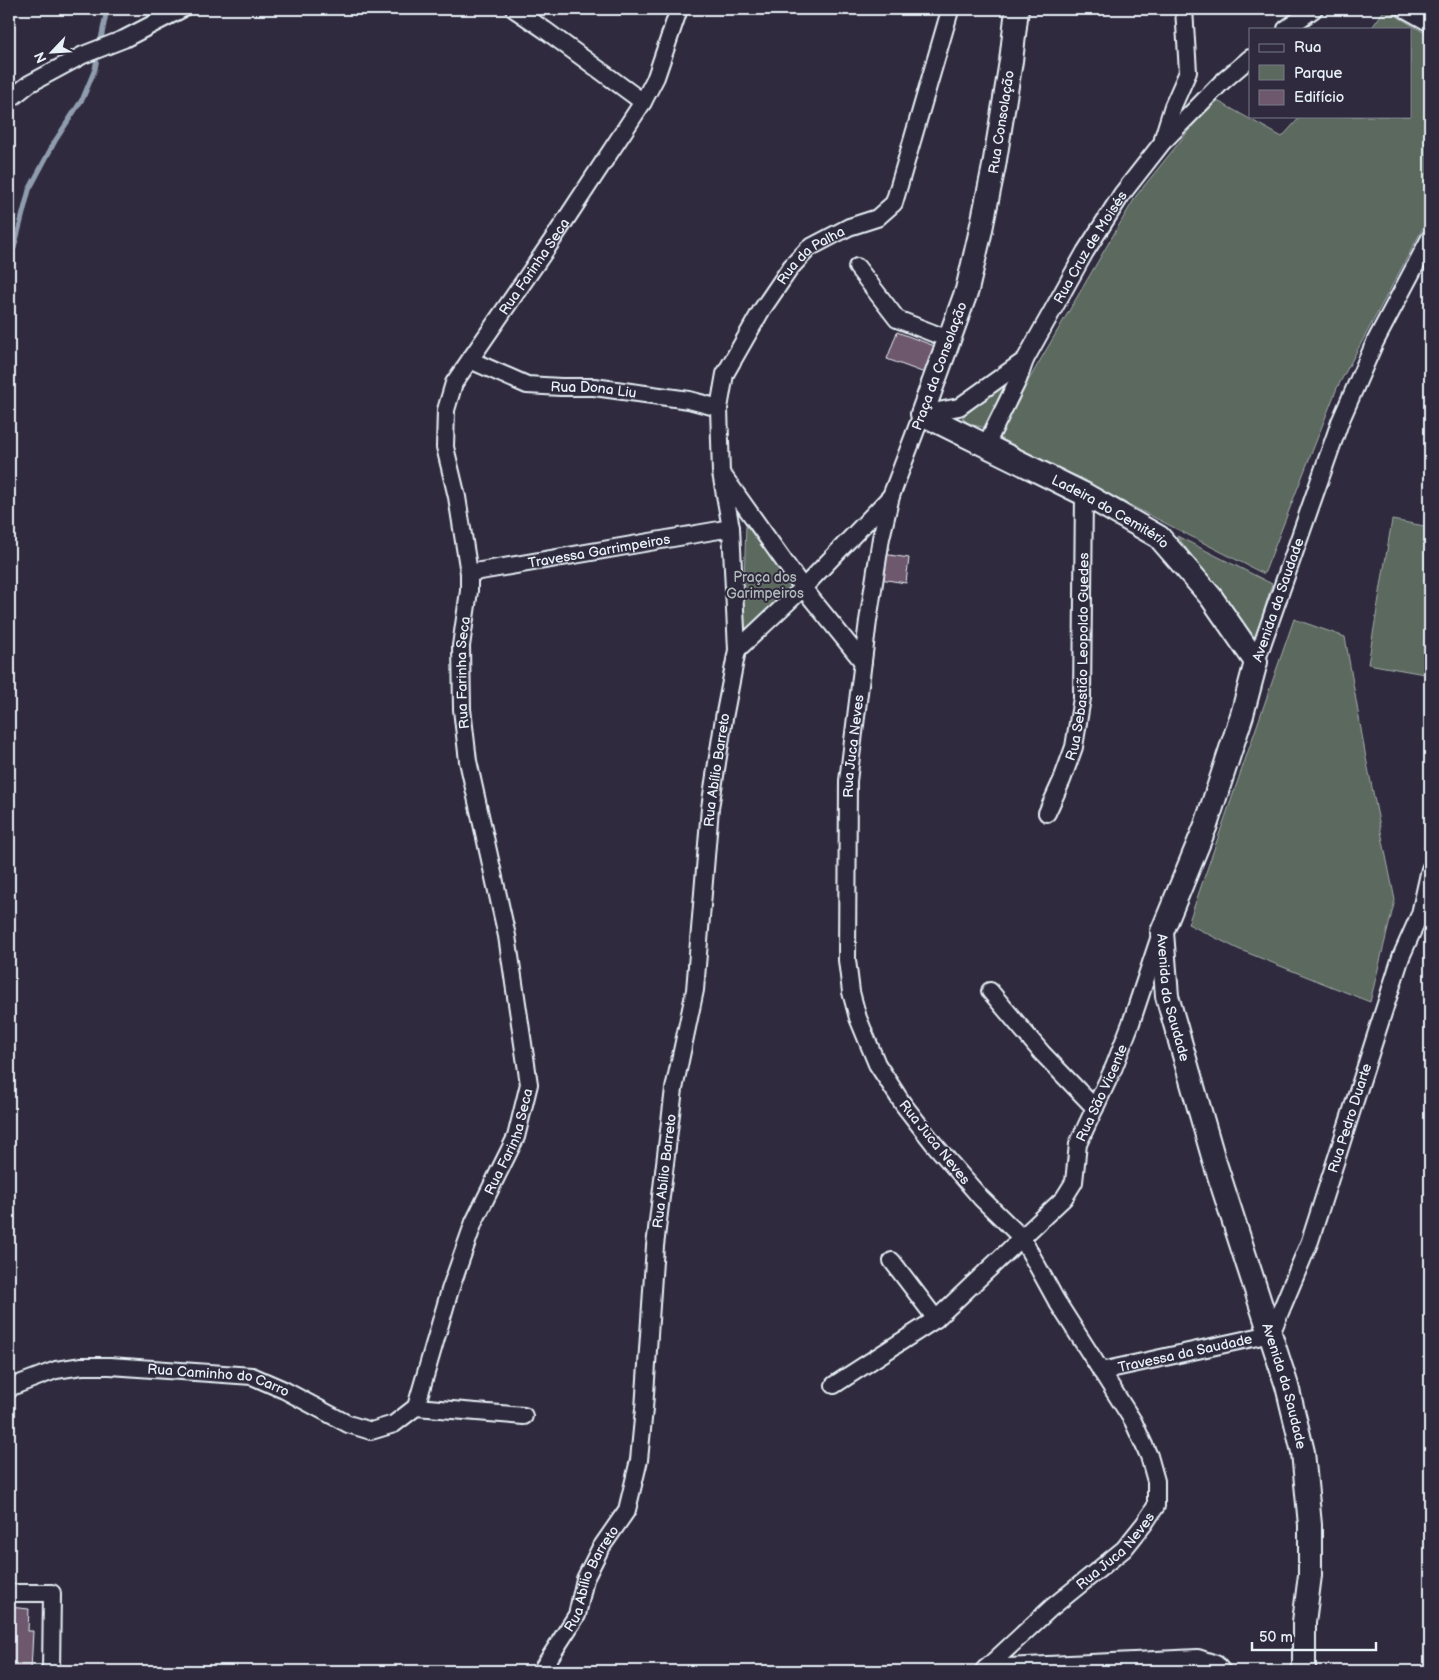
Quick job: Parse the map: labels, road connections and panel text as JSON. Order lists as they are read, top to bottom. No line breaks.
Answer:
{"streets":{"street":["Rua Consolação","Rua Cruz de Moisés","Rua da Palha","Rua Farinha Seca","Praça da Consolação","Rua Dona Liu","Ladeira do Cemitério","Travessa Garrimpeiros","Avenida da Saudade","Rua Sebastião Leopoldo Guedes","Rua Juca Neves","Rua Abílio Barreto","Rua São Vicente","Rua Pedro Duarte","Travessa da Saudade","Rua Caminho do Carro"]},"crossings":[["Rua Consolação","Praça da Consolação"],["Rua Cruz de Moisés","Praça da Consolação"],["Rua Cruz de Moisés","Ladeira do Cemitério"],["Rua da Palha","Rua Dona Liu"],["Rua da Palha","Travessa Garrimpeiros"],["Rua da Palha","Rua Abílio Barreto"],["Rua Farinha Seca","Rua Dona Liu"],["Rua Farinha Seca","Travessa Garrimpeiros"],["Rua Farinha Seca","Rua Caminho do Carro"],["Praça da Consolação","Ladeira do Cemitério"],["Praça da Consolação","Rua Juca Neves"],["Ladeira do Cemitério","Avenida da Saudade"],["Ladeira do Cemitério","Rua Sebastião Leopoldo Guedes"],["Travessa Garrimpeiros","Rua Abílio Barreto"],["Avenida da Saudade","Rua São Vicente"],["Avenida da Saudade","Rua Pedro Duarte"],["Avenida da Saudade","Travessa da Saudade"],["Rua Juca Neves","Rua São Vicente"],["Rua Juca Neves","Travessa da Saudade"],["Rua Pedro Duarte","Travessa da Saudade"]],"parks":["Praça dos Garimpeiros"],"legend":["Rua","Parque","Edifício"],"scale_bar":"50 m","north":"bottom left"}
